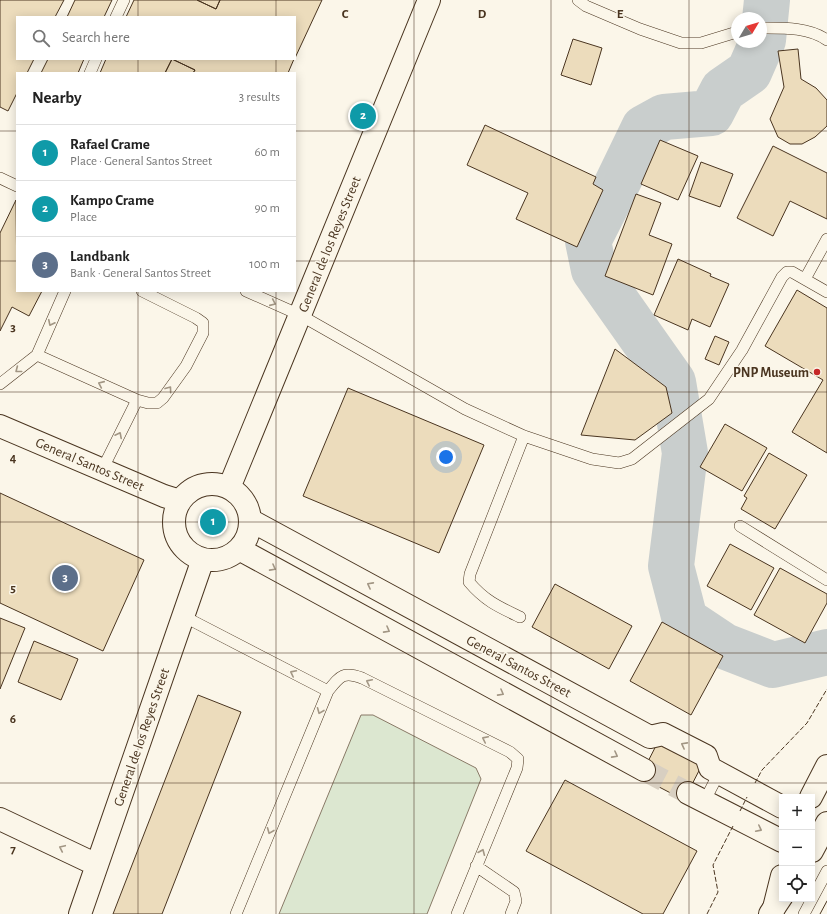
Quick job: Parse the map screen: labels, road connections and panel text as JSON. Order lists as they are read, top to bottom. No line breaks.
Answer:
{"streets":{"main road":["General de los Reyes Street","General Santos Street"]},"crossings":[["General de los Reyes Street","General Santos Street"]],"places":["PNP Museum"],"north":"top right","page":{"search":"Search here","heading":["Nearby","3 results"],"pins":["2","1","3"],"list":[{"mark":"1","name":"Rafael Crame","note":"Place · General Santos Street","value":"60 m"},{"mark":"2","name":"Kampo Crame","note":"Place","value":"90 m"},{"mark":"3","name":"Landbank","note":"Bank · General Santos Street","value":"100 m"}],"map_buttons":["+","−"]},"grid":{"columns":["C","D","E"],"rows":["3","4","5","6","7"]}}
